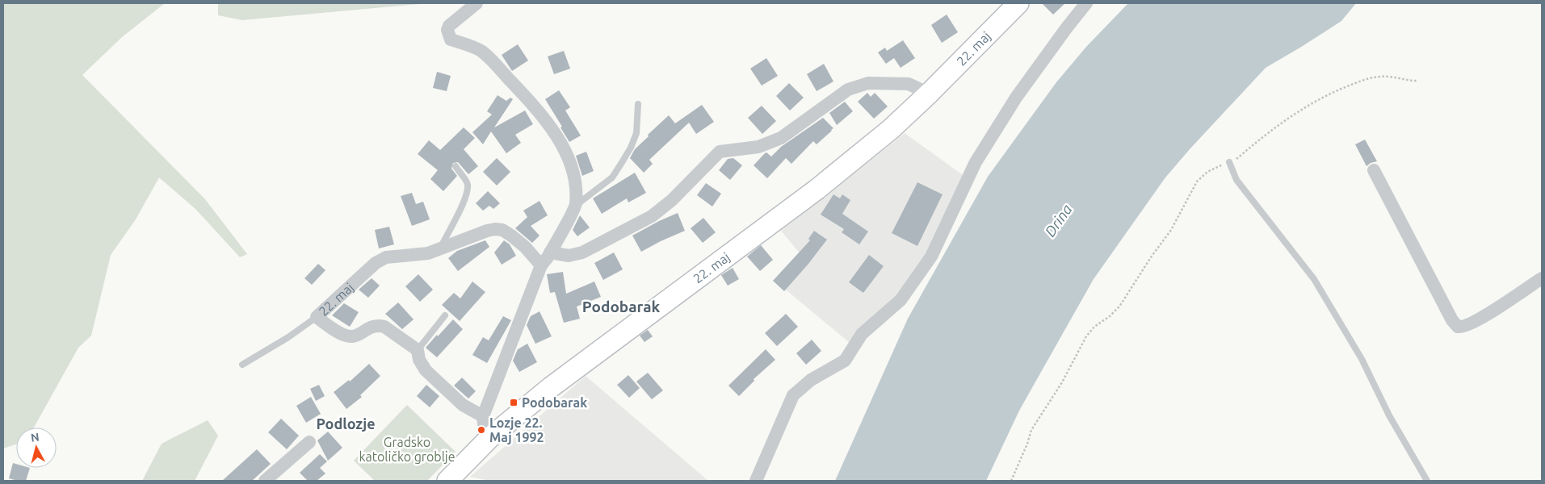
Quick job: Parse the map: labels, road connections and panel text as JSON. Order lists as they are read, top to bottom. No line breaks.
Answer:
{"streets":{"main road":["22. maj"]},"districts":["Podobarak","Podlozje"],"water":["Drina"],"parks":["Gradsko katoličko groblje"],"places":{"transit":["Podobarak"],"other":["Lozje 22. Maj 1992"]},"north":"top"}
